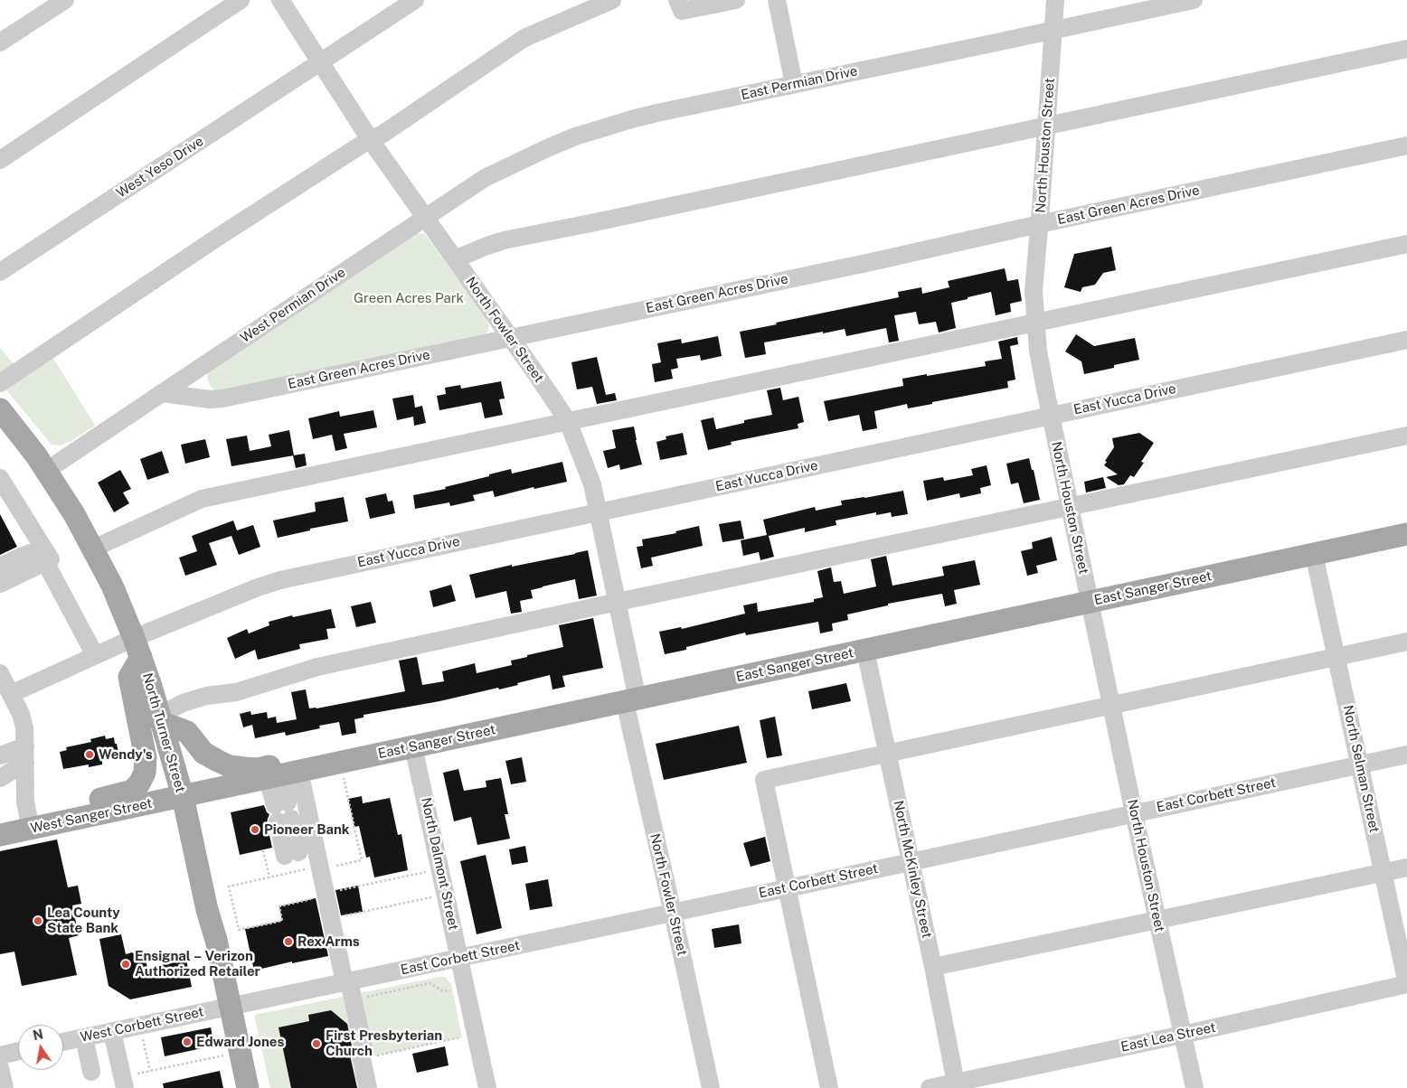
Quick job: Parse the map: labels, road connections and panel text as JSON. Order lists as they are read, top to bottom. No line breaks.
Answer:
{"streets":{"main road":["East Sanger Street","North Turner Street","West Sanger Street"],"street":["East Permian Drive","North Houston Street","West Yeso Drive","East Green Acres Drive","West Permian Drive","North Fowler Street","East Yucca Drive","North Selman Street","East Corbett Street","North Dalmont Street","North McKinley Street","West Corbett Street","East Lea Street"]},"crossings":[["East Permian Drive","North Houston Street"],["East Permian Drive","West Permian Drive"],["East Permian Drive","North Fowler Street"],["North Houston Street","East Green Acres Drive"],["North Houston Street","East Yucca Drive"],["North Houston Street","East Sanger Street"],["North Houston Street","East Corbett Street"],["North Houston Street","East Lea Street"],["West Yeso Drive","North Fowler Street"],["East Green Acres Drive","West Permian Drive"],["East Green Acres Drive","North Fowler Street"],["West Permian Drive","North Fowler Street"],["North Fowler Street","East Yucca Drive"],["North Fowler Street","East Sanger Street"],["North Fowler Street","East Corbett Street"],["East Yucca Drive","North Turner Street"],["East Sanger Street","North Turner Street"],["East Sanger Street","North Selman Street"],["East Sanger Street","West Sanger Street"],["East Sanger Street","North Dalmont Street"],["East Sanger Street","North McKinley Street"],["North Turner Street","East Corbett Street"],["North Turner Street","West Sanger Street"],["North Turner Street","West Corbett Street"],["North Selman Street","East Corbett Street"],["North Selman Street","East Lea Street"],["East Corbett Street","North Dalmont Street"],["East Corbett Street","North McKinley Street"],["East Corbett Street","West Corbett Street"],["North McKinley Street","East Lea Street"]],"parks":["Green Acres Park"],"places":["Wendy's","Pioneer Bank","Lea County State Bank","Rex Arms","Ensignal – Verizon Authorized Retailer","Edward Jones","First Presbyterian Church"],"north":"top"}
